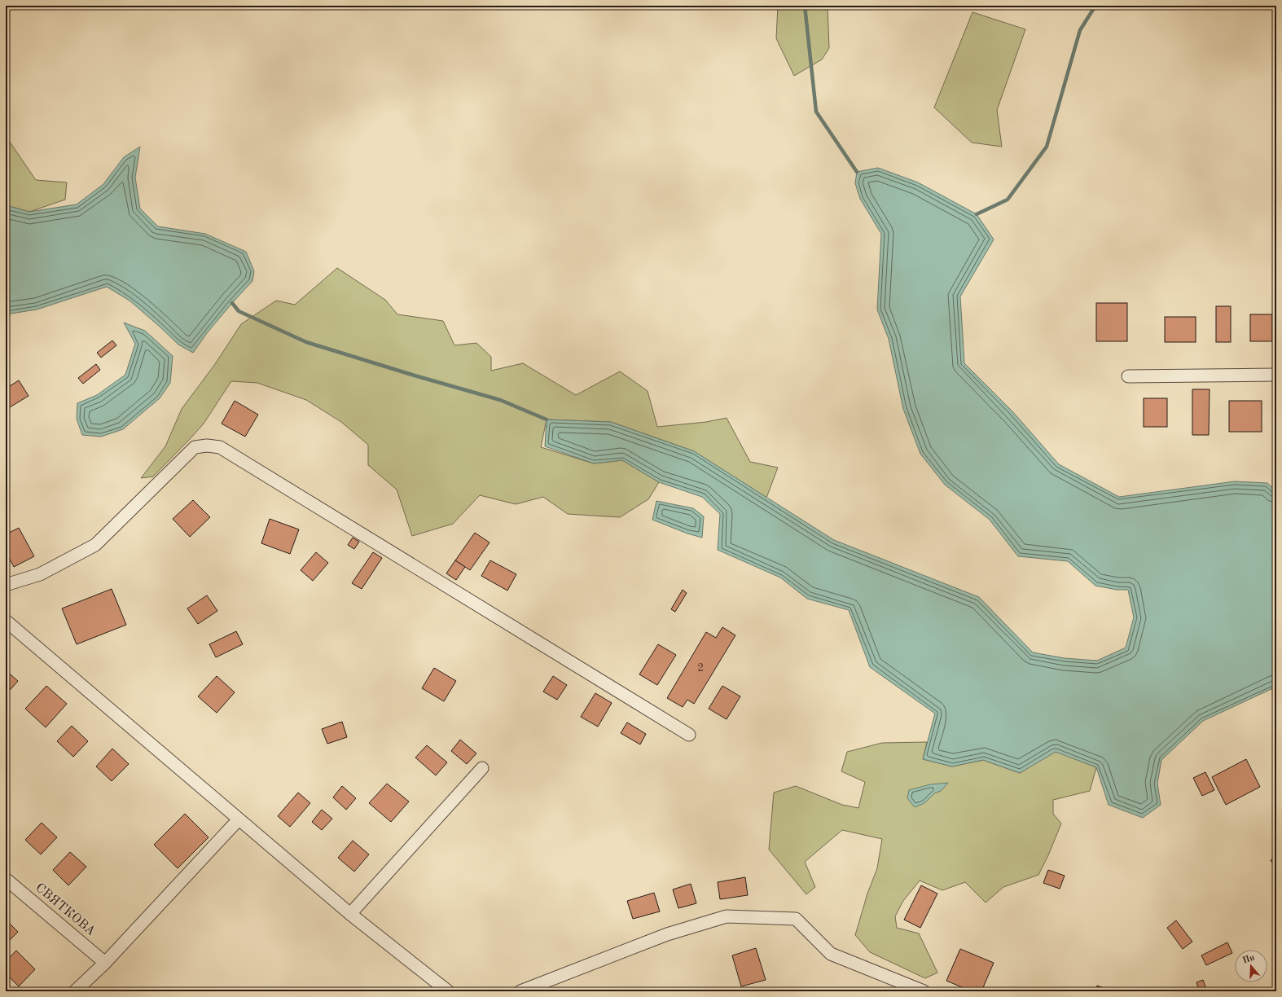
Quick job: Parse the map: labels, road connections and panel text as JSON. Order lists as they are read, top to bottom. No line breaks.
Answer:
{"streets":{"street":["СВЯТКОВА"]},"house_numbers":["2"],"north":"top"}
